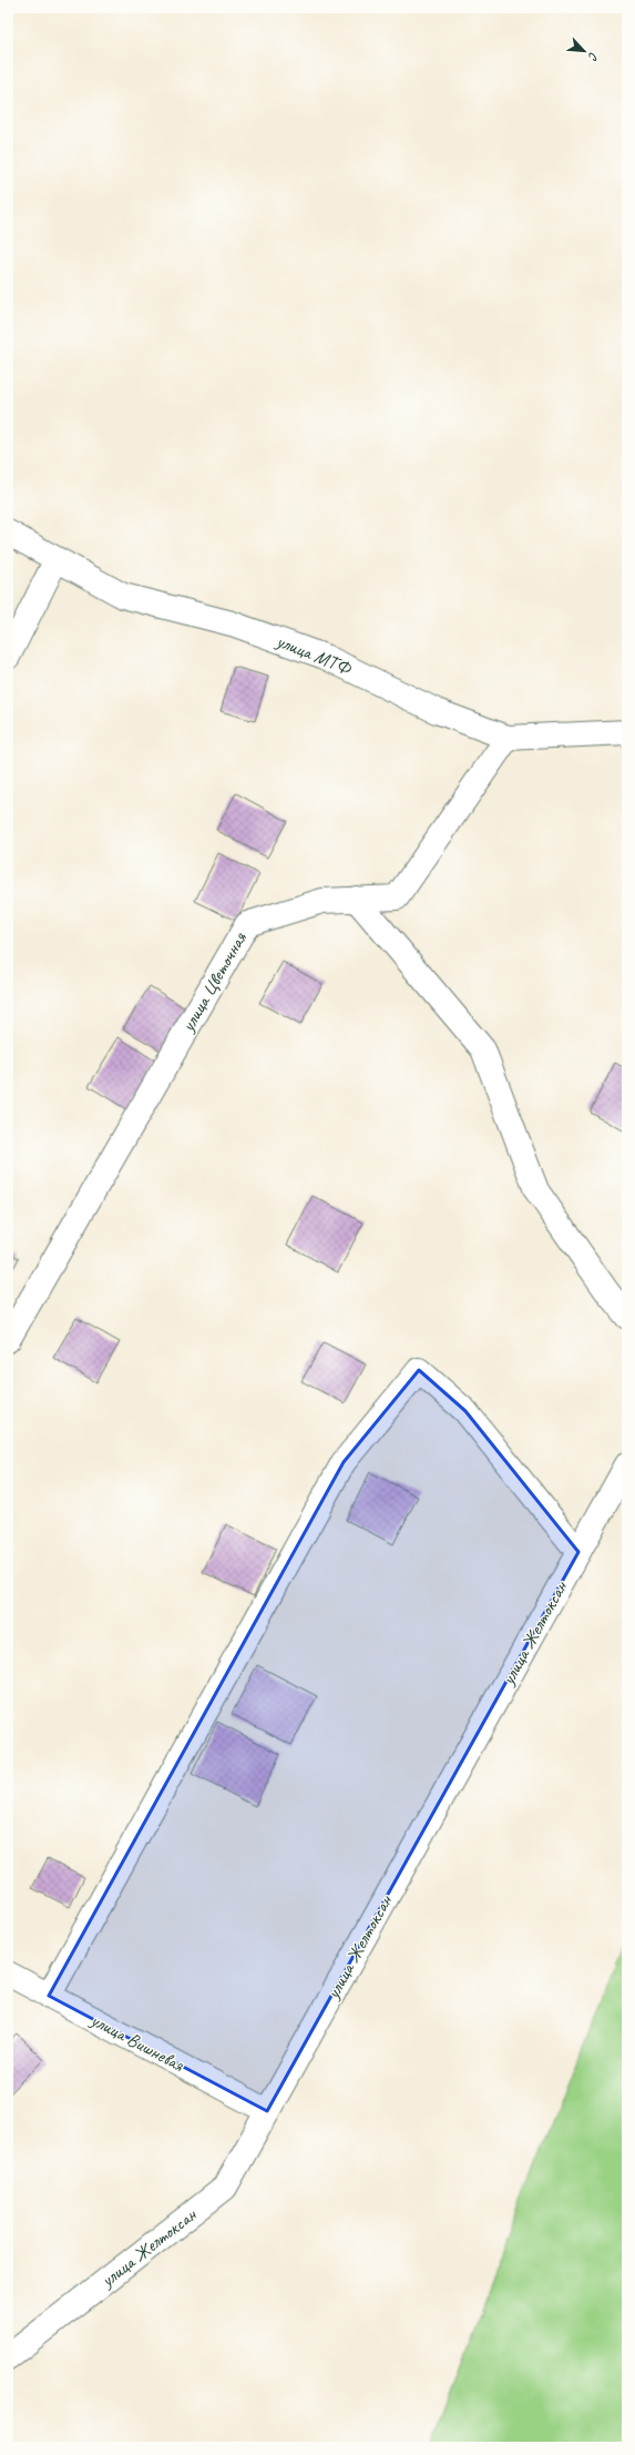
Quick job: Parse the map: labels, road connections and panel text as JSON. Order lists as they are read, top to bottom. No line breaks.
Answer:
{"streets":{"street":["улица МТФ","улица Цветочная","улица Желтоксан","улица Вишневая"]},"crossings":[["улица МТФ","улица Цветочная"],["улица Желтоксан","улица Вишневая"]],"north":"bottom right"}
